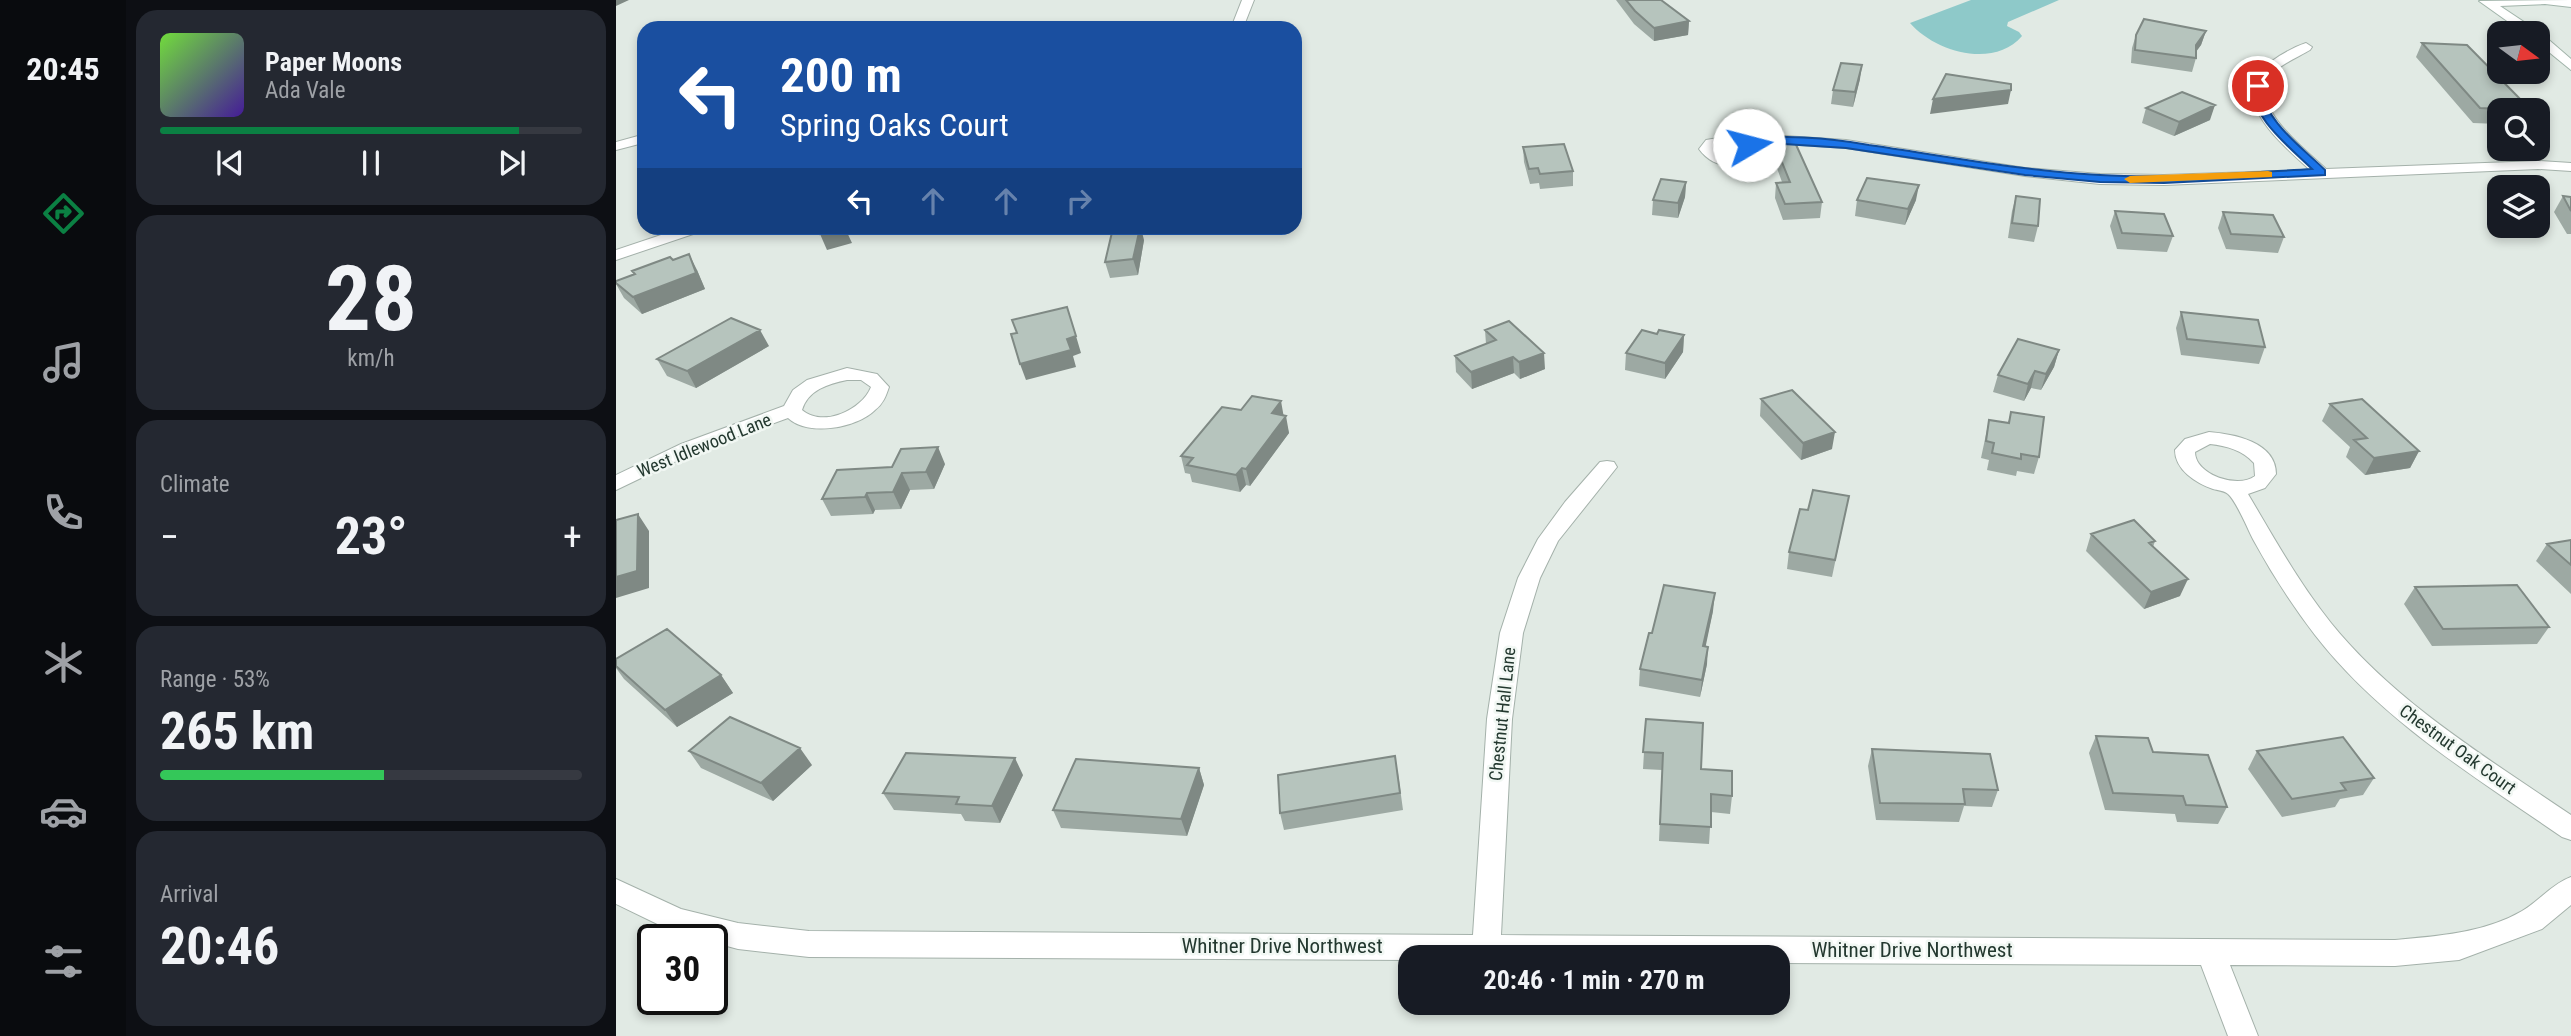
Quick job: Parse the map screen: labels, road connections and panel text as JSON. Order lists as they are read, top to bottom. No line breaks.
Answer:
{"streets":{"street":["West Idlewood Lane","Chestnut Hall Lane","Chestnut Oak Court","Whitner Drive Northwest"]},"north":"right","page":{"tabs":"20:45","turn":["200 m","Spring Oaks Court"],"song":["Paper Moons","Ada Vale"],"tile":[["28","km/h"],"Climate",["Range · 53%","265 km"],["Arrival","20:46"]],"heat":["−","23°","+"],"limit":"30","trip":"20:46 · 1 min · 270 m"}}
